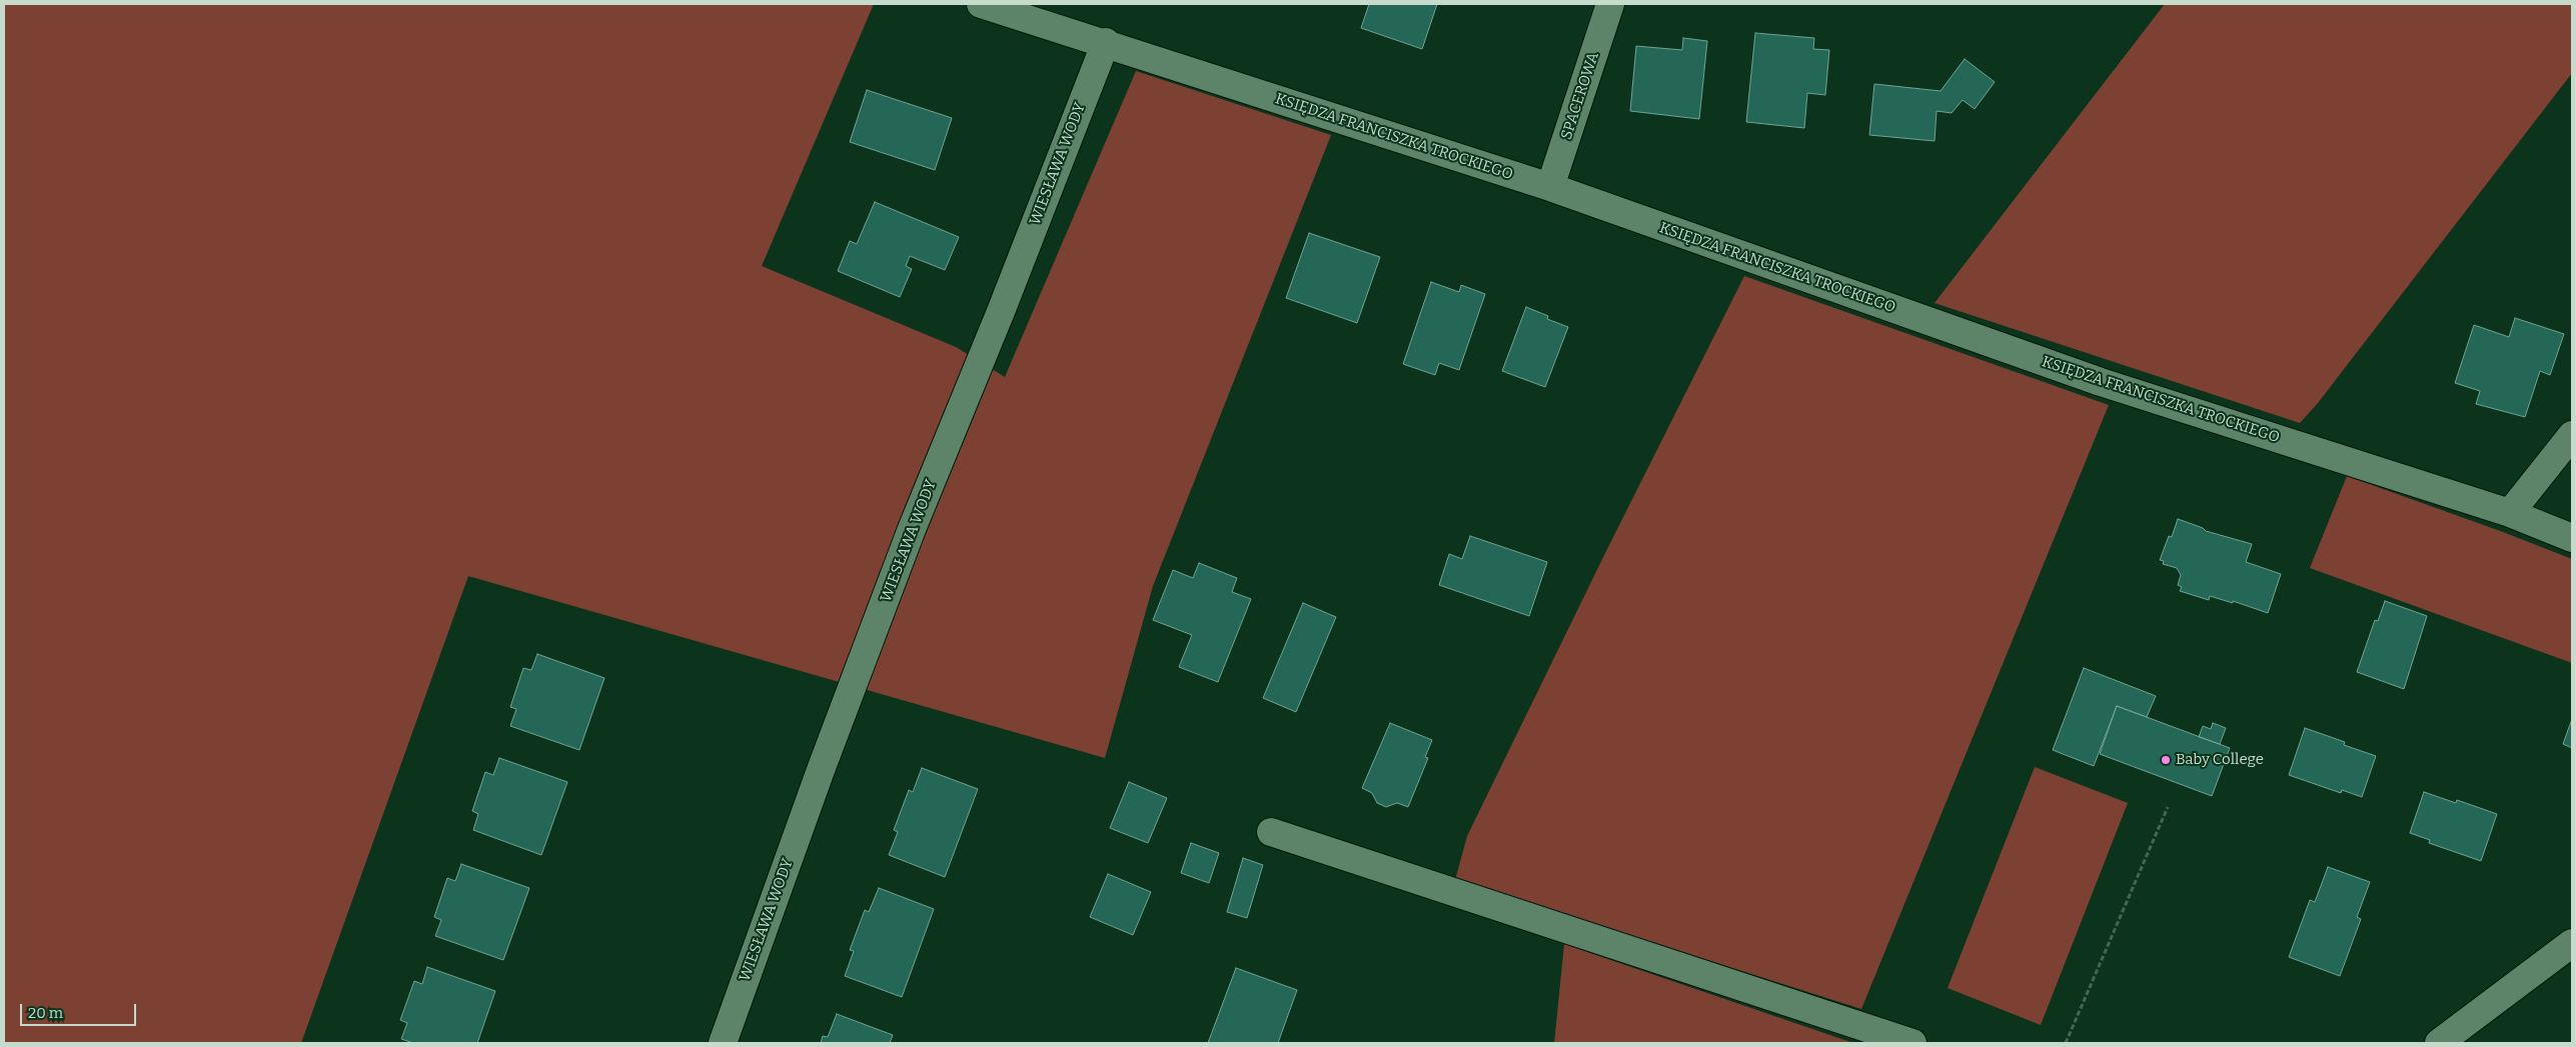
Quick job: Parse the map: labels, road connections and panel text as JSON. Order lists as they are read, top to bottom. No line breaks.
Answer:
{"streets":{"street":["SPACEROWA","KSIĘDZA FRANCISZKA TROCKIEGO","WIESŁAWA WODY"]},"crossings":[["SPACEROWA","KSIĘDZA FRANCISZKA TROCKIEGO"],["KSIĘDZA FRANCISZKA TROCKIEGO","WIESŁAWA WODY"]],"places":["Baby College"],"scale_bar":"20 m"}
